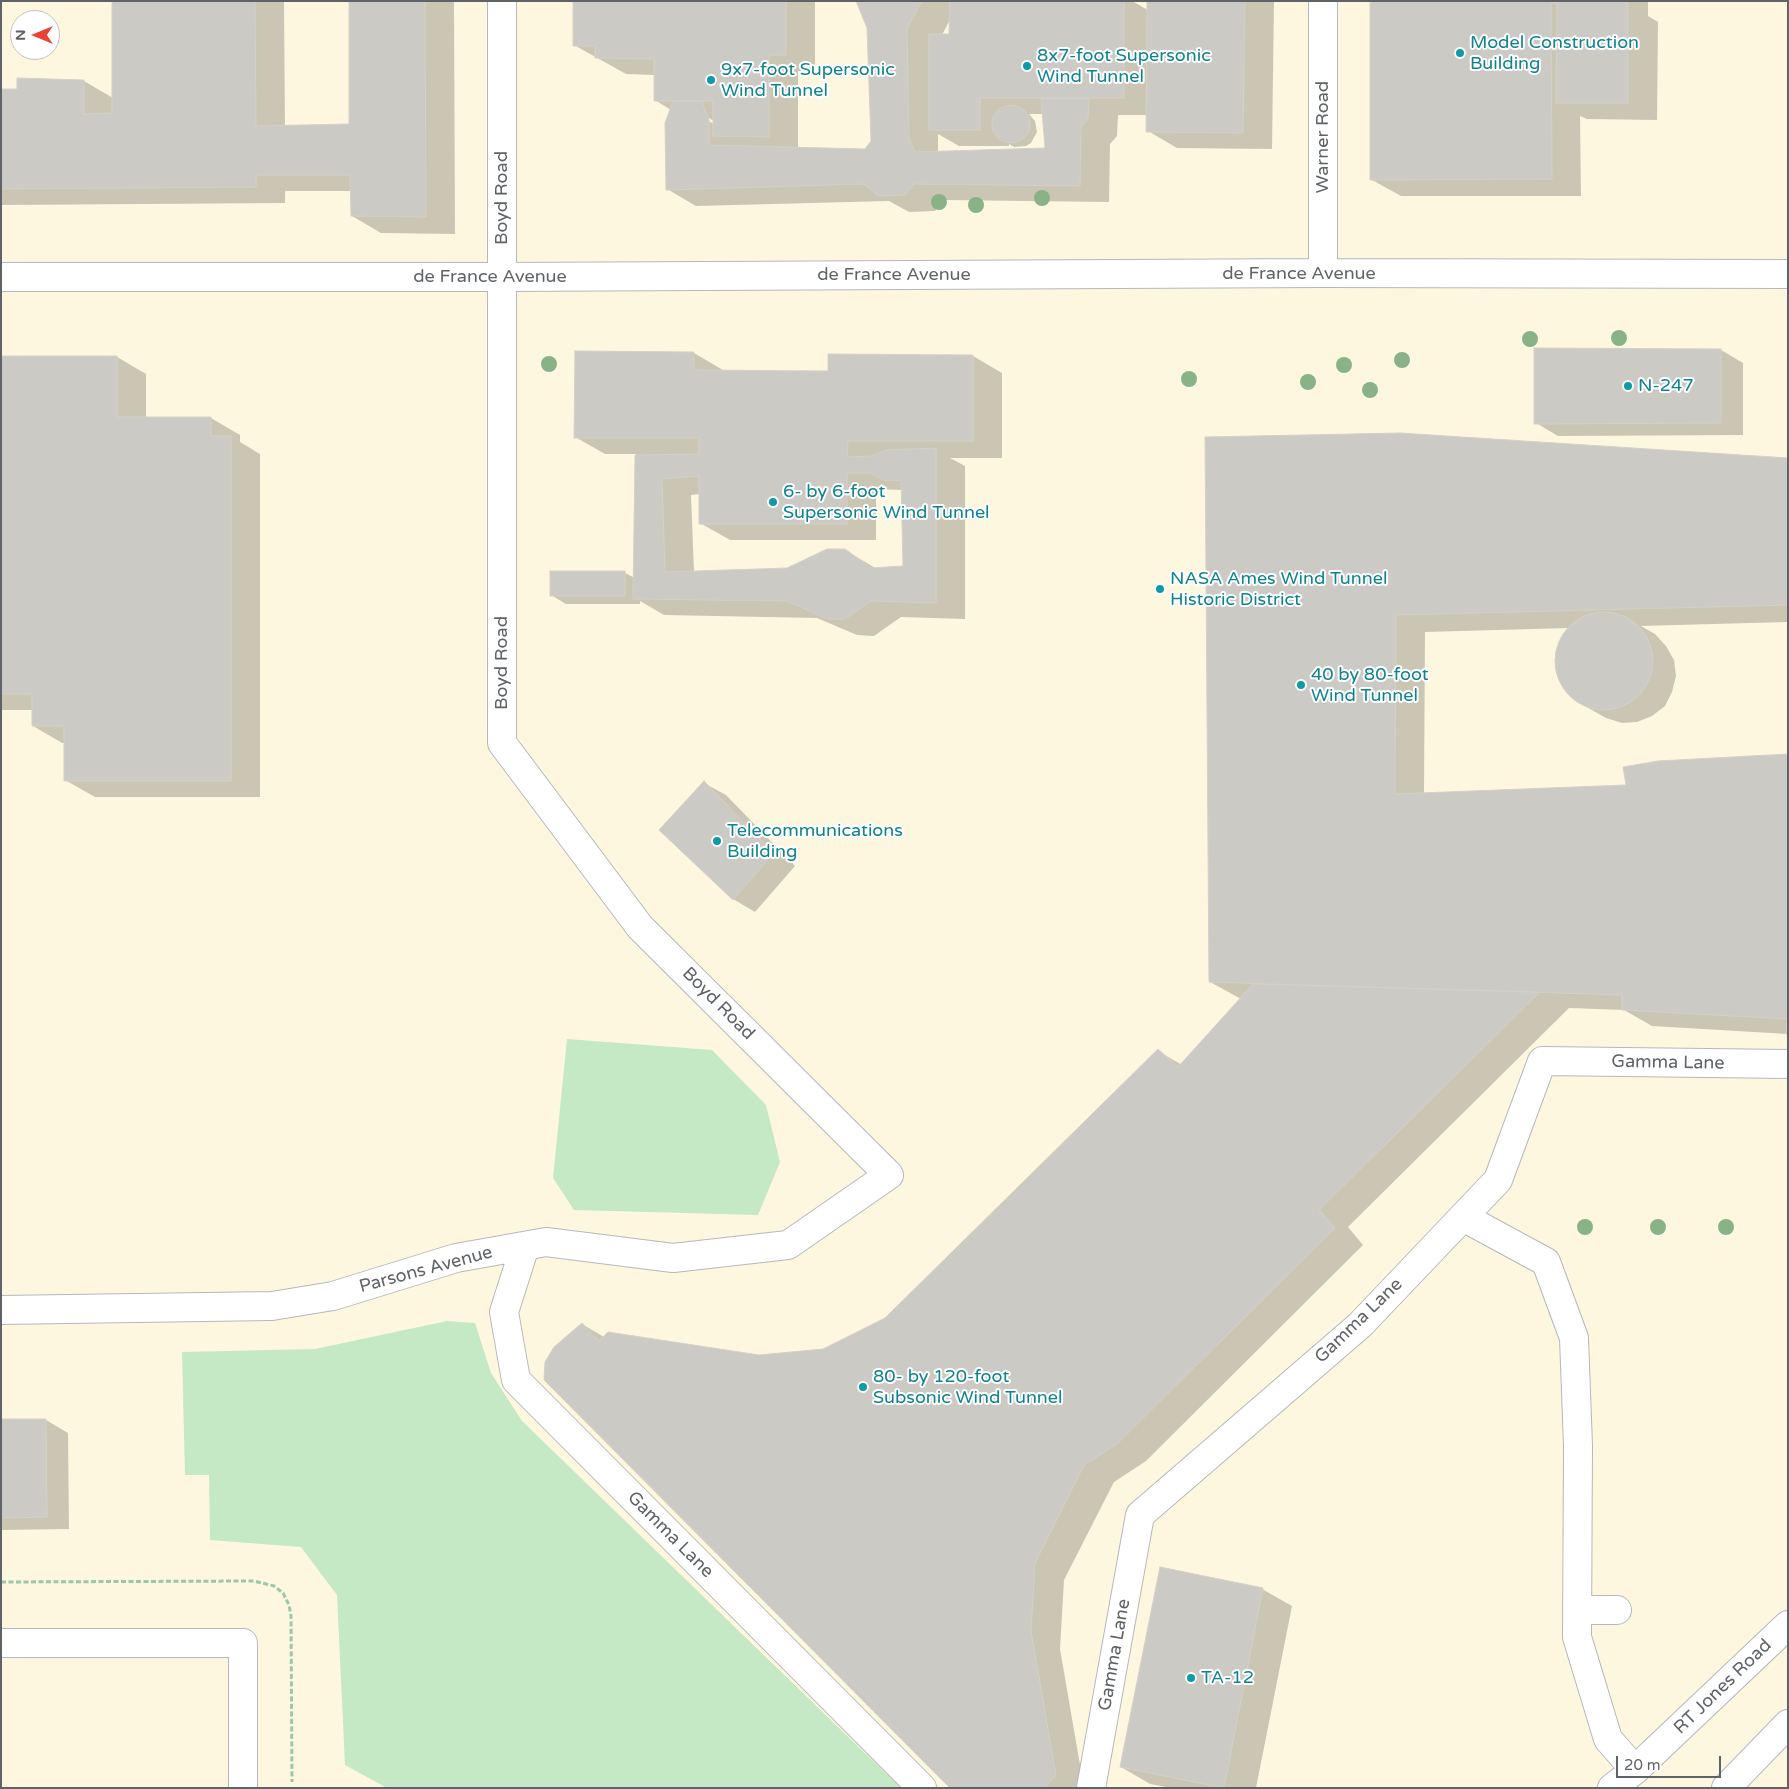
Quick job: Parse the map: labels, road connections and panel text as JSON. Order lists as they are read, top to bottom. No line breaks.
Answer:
{"streets":{"street":["Warner Road","Boyd Road","de France Avenue","Gamma Lane","Parsons Avenue","RT Jones Road"]},"crossings":[["Warner Road","de France Avenue"],["Boyd Road","de France Avenue"],["Boyd Road","Parsons Avenue"],["Gamma Lane","Parsons Avenue"]],"places":["Model Construction Building","8x7-foot Supersonic Wind Tunnel","9x7-foot Supersonic Wind Tunnel","N-247","6- by 6-foot Supersonic Wind Tunnel","NASA Ames Wind Tunnel Historic District","40 by 80-foot Wind Tunnel","Telecommunications Building","80- by 120-foot Subsonic Wind Tunnel","TA-12"],"scale_bar":"20 m","north":"left"}
